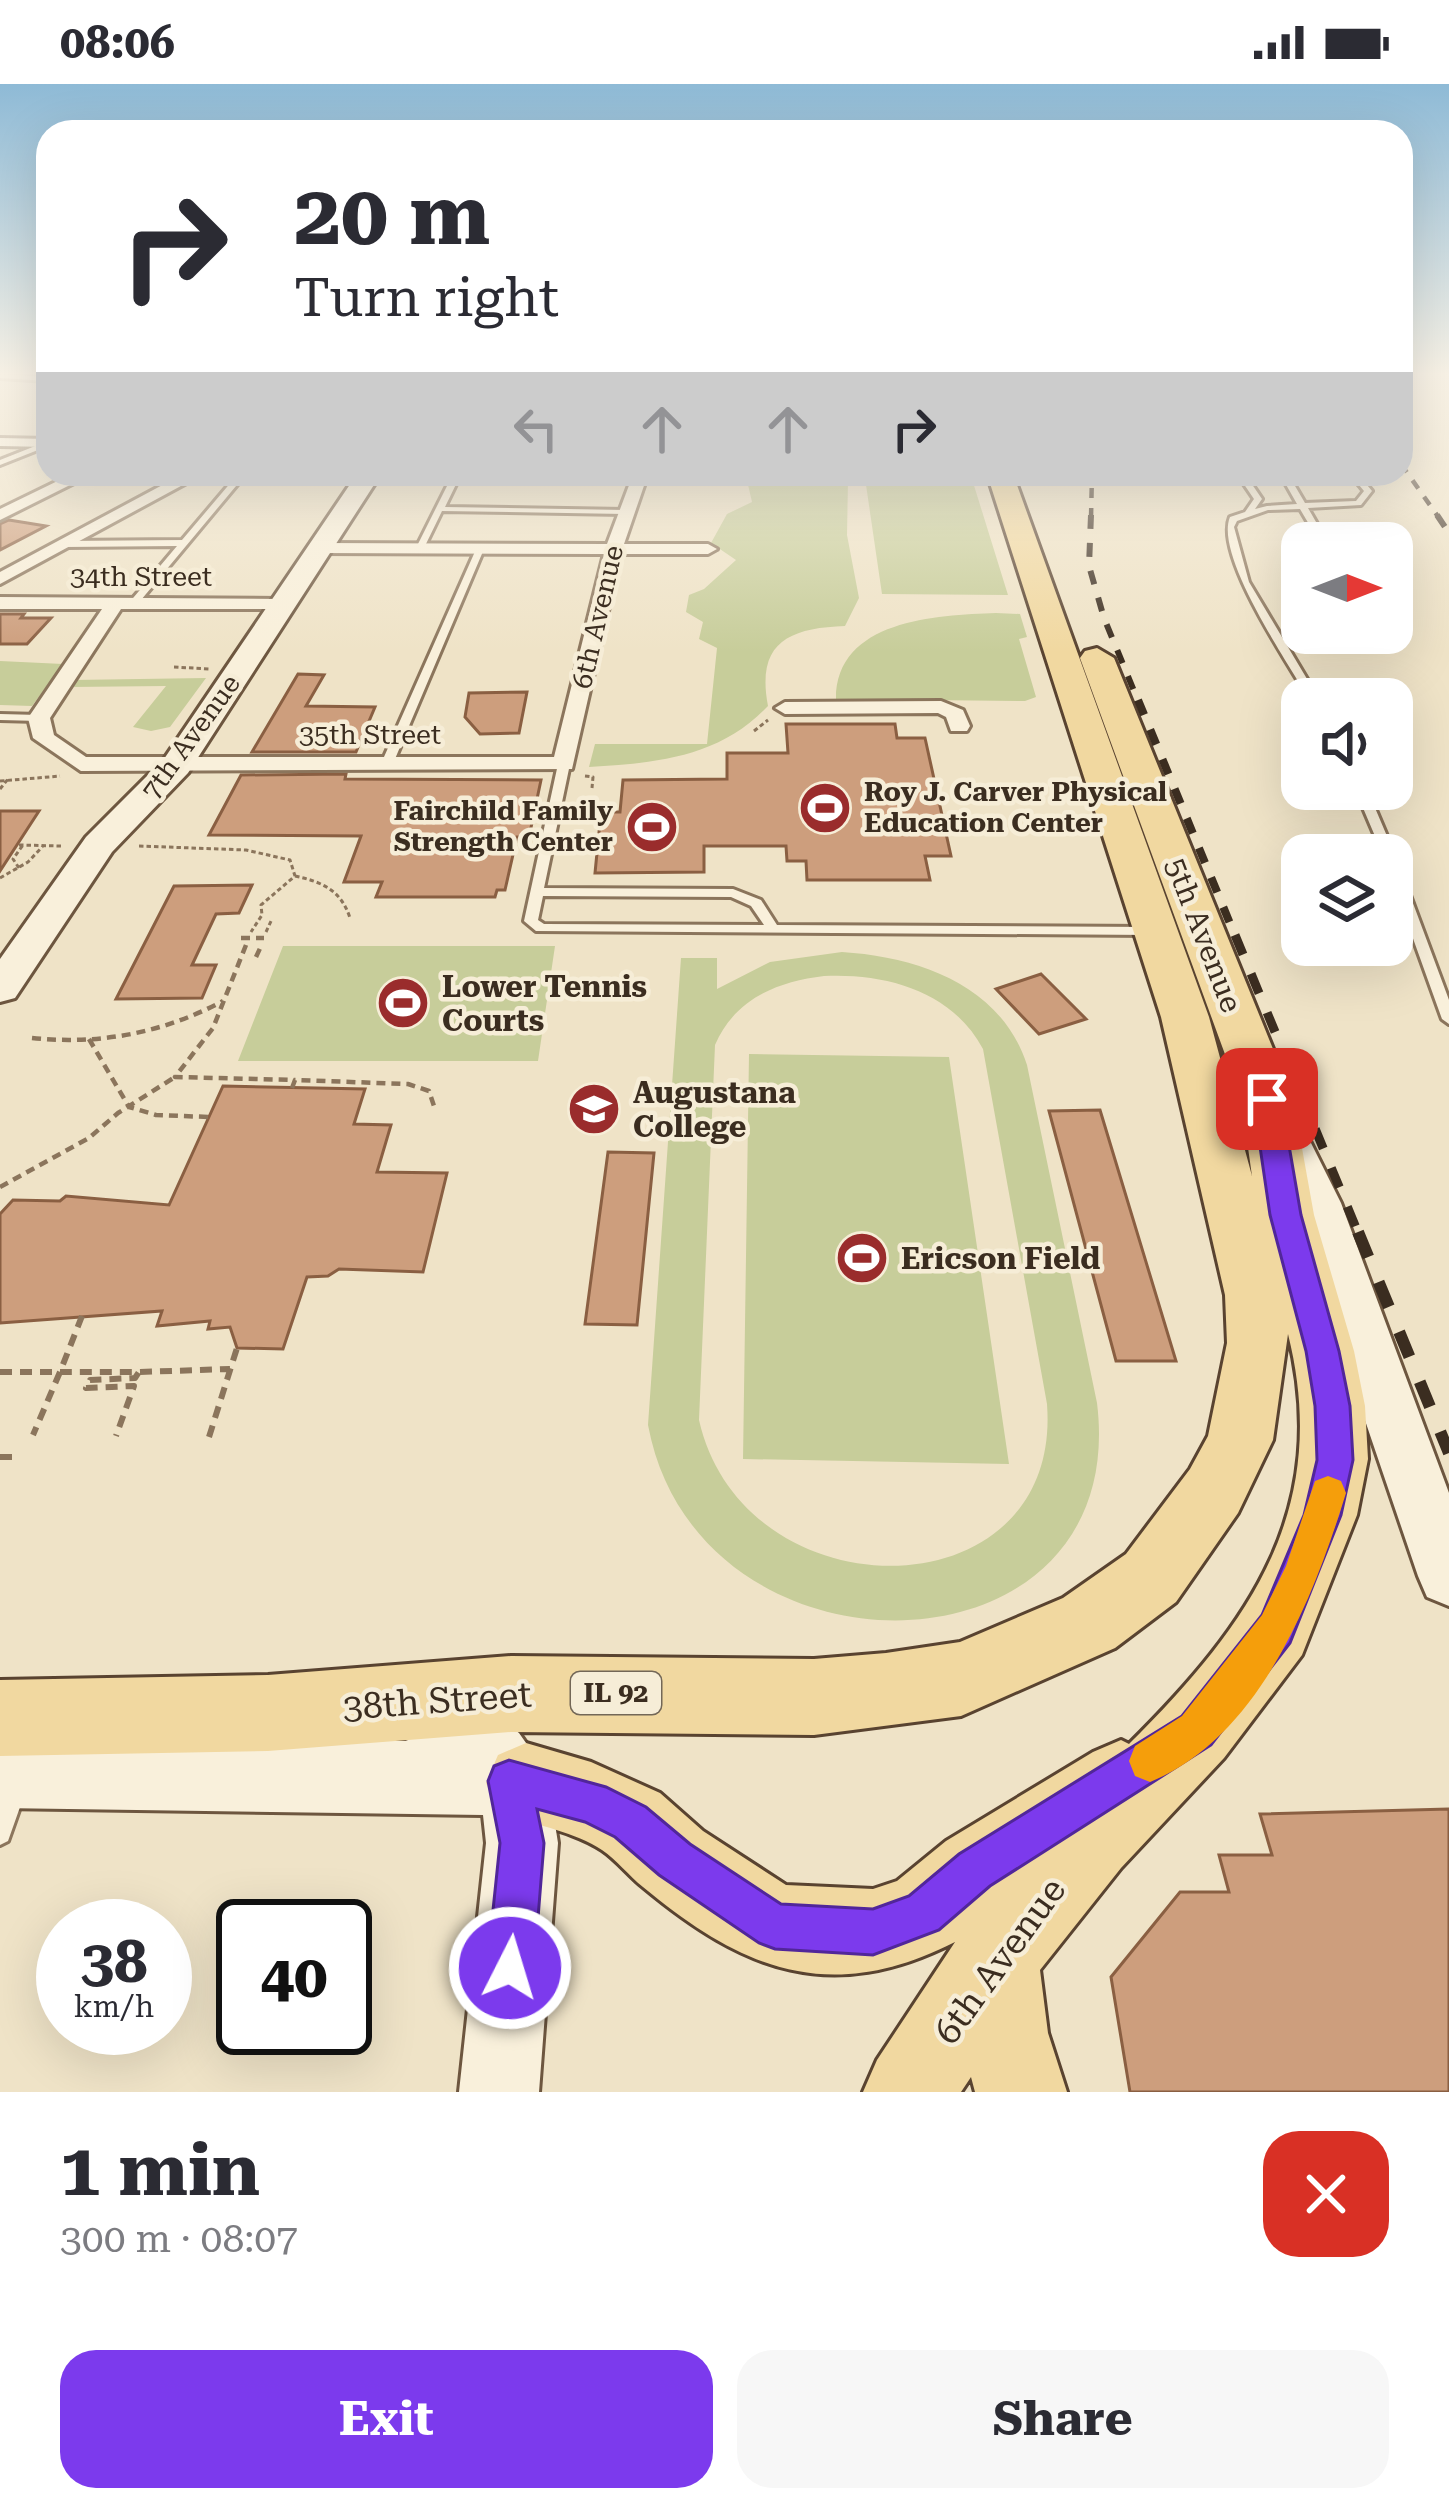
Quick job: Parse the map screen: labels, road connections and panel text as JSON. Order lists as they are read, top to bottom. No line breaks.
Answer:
{"streets":{"main road":["6th Avenue","5th Avenue","IL 92","38th Street"],"street":["34th Street","35th Street","7th Avenue"]},"crossings":[["34th Street","7th Avenue"],["6th Avenue","35th Street"],["6th Avenue","5th Avenue"],["35th Street","7th Avenue"],["5th Avenue","38th Street"]],"places":{"sports":["Roy J. Carver Physical Education Center","Fairchild Family Strength Center","Lower Tennis Courts","Ericson Field"],"school or university":["Augustana College"]},"north":"right","page":{"status":"08:06","turn":["20 m","Turn right"],"speed":"38 km/h","limit":"40","heading":["1 min","300 m · 08:07"],"buttons":["Exit","Share"]}}
